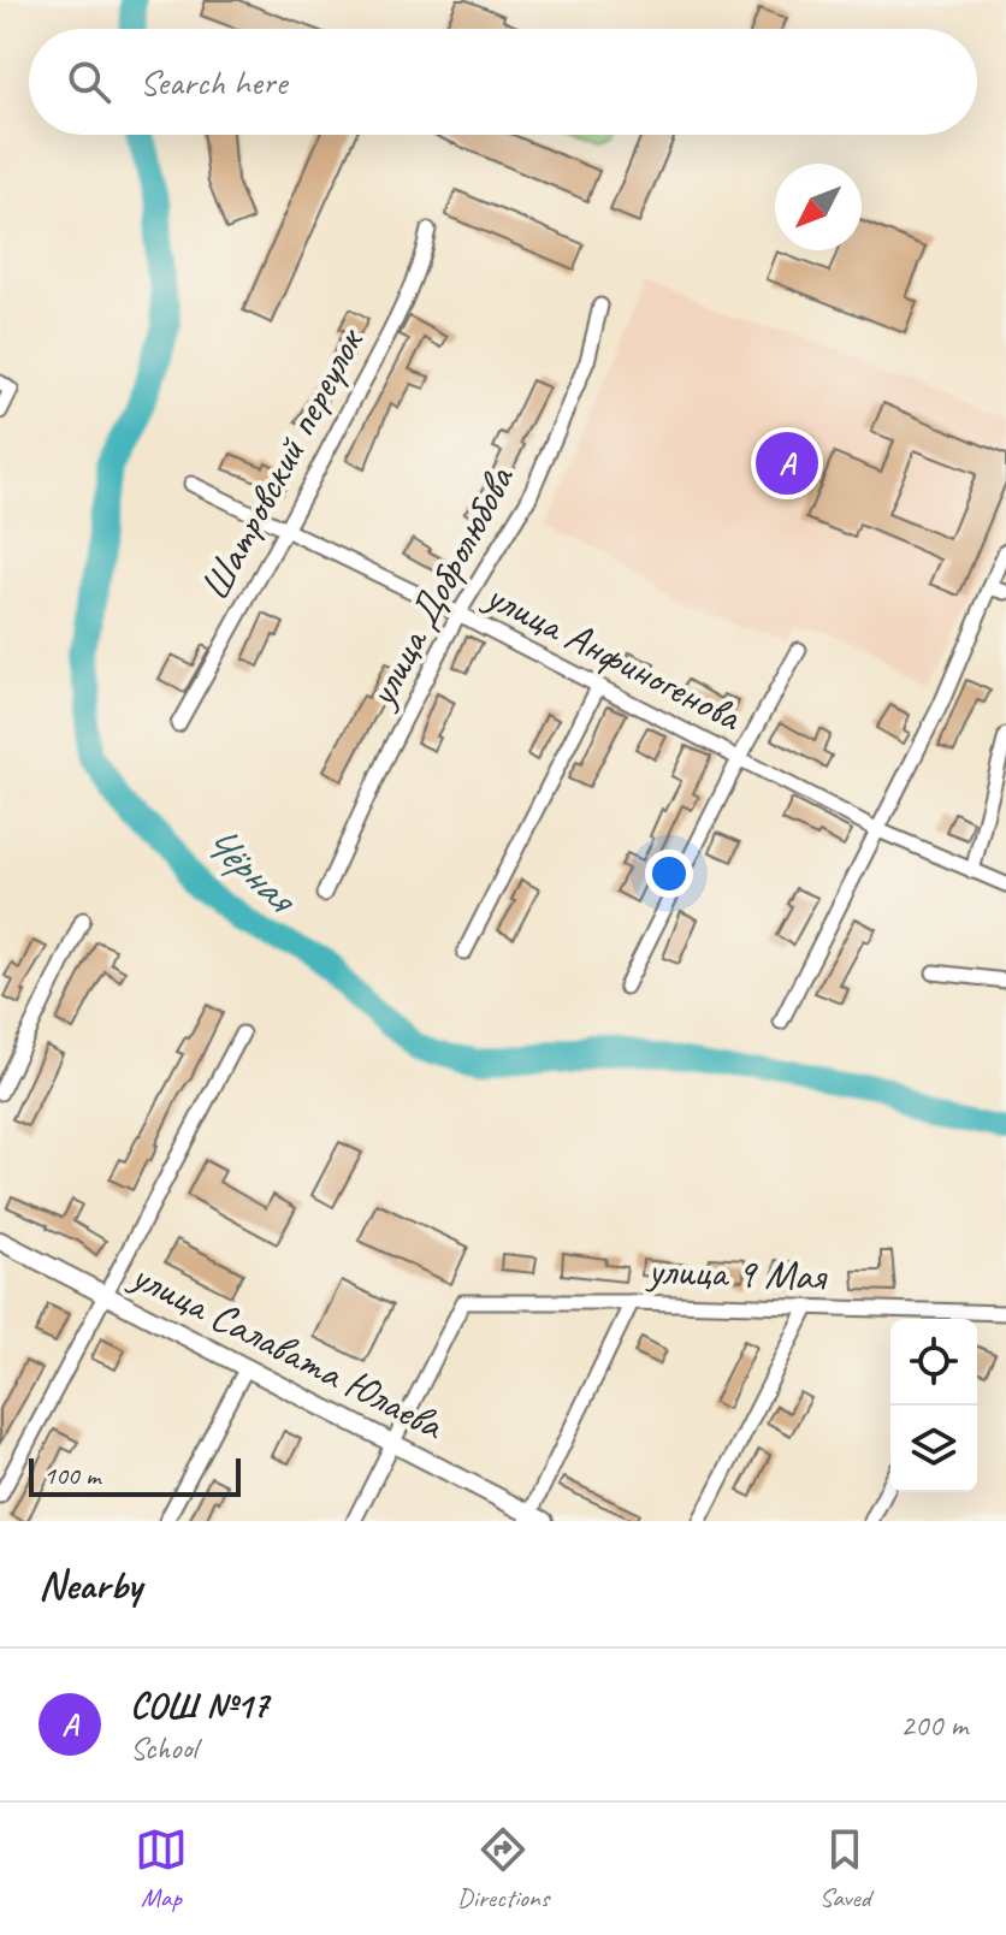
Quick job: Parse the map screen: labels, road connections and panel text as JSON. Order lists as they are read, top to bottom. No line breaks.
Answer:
{"streets":{"street":["Шатровский переулок","улица Добролюбова","улица Анфиногенова","улица 9 Мая","улица Салавата Юлаева"]},"crossings":[["Шатровский переулок","улица Анфиногенова"],["улица Добролюбова","улица Анфиногенова"],["улица 9 Мая","улица Салавата Юлаева"]],"water":["Чёрная"],"scale_bar":"100 m","north":"bottom left","page":{"search":"Search here","pins":"A","scale":"100 m","heading":"Nearby","list":[{"mark":"A","name":"СОШ №17","note":"School","value":"200 m"}],"nav":["Map","Directions","Saved"]}}
